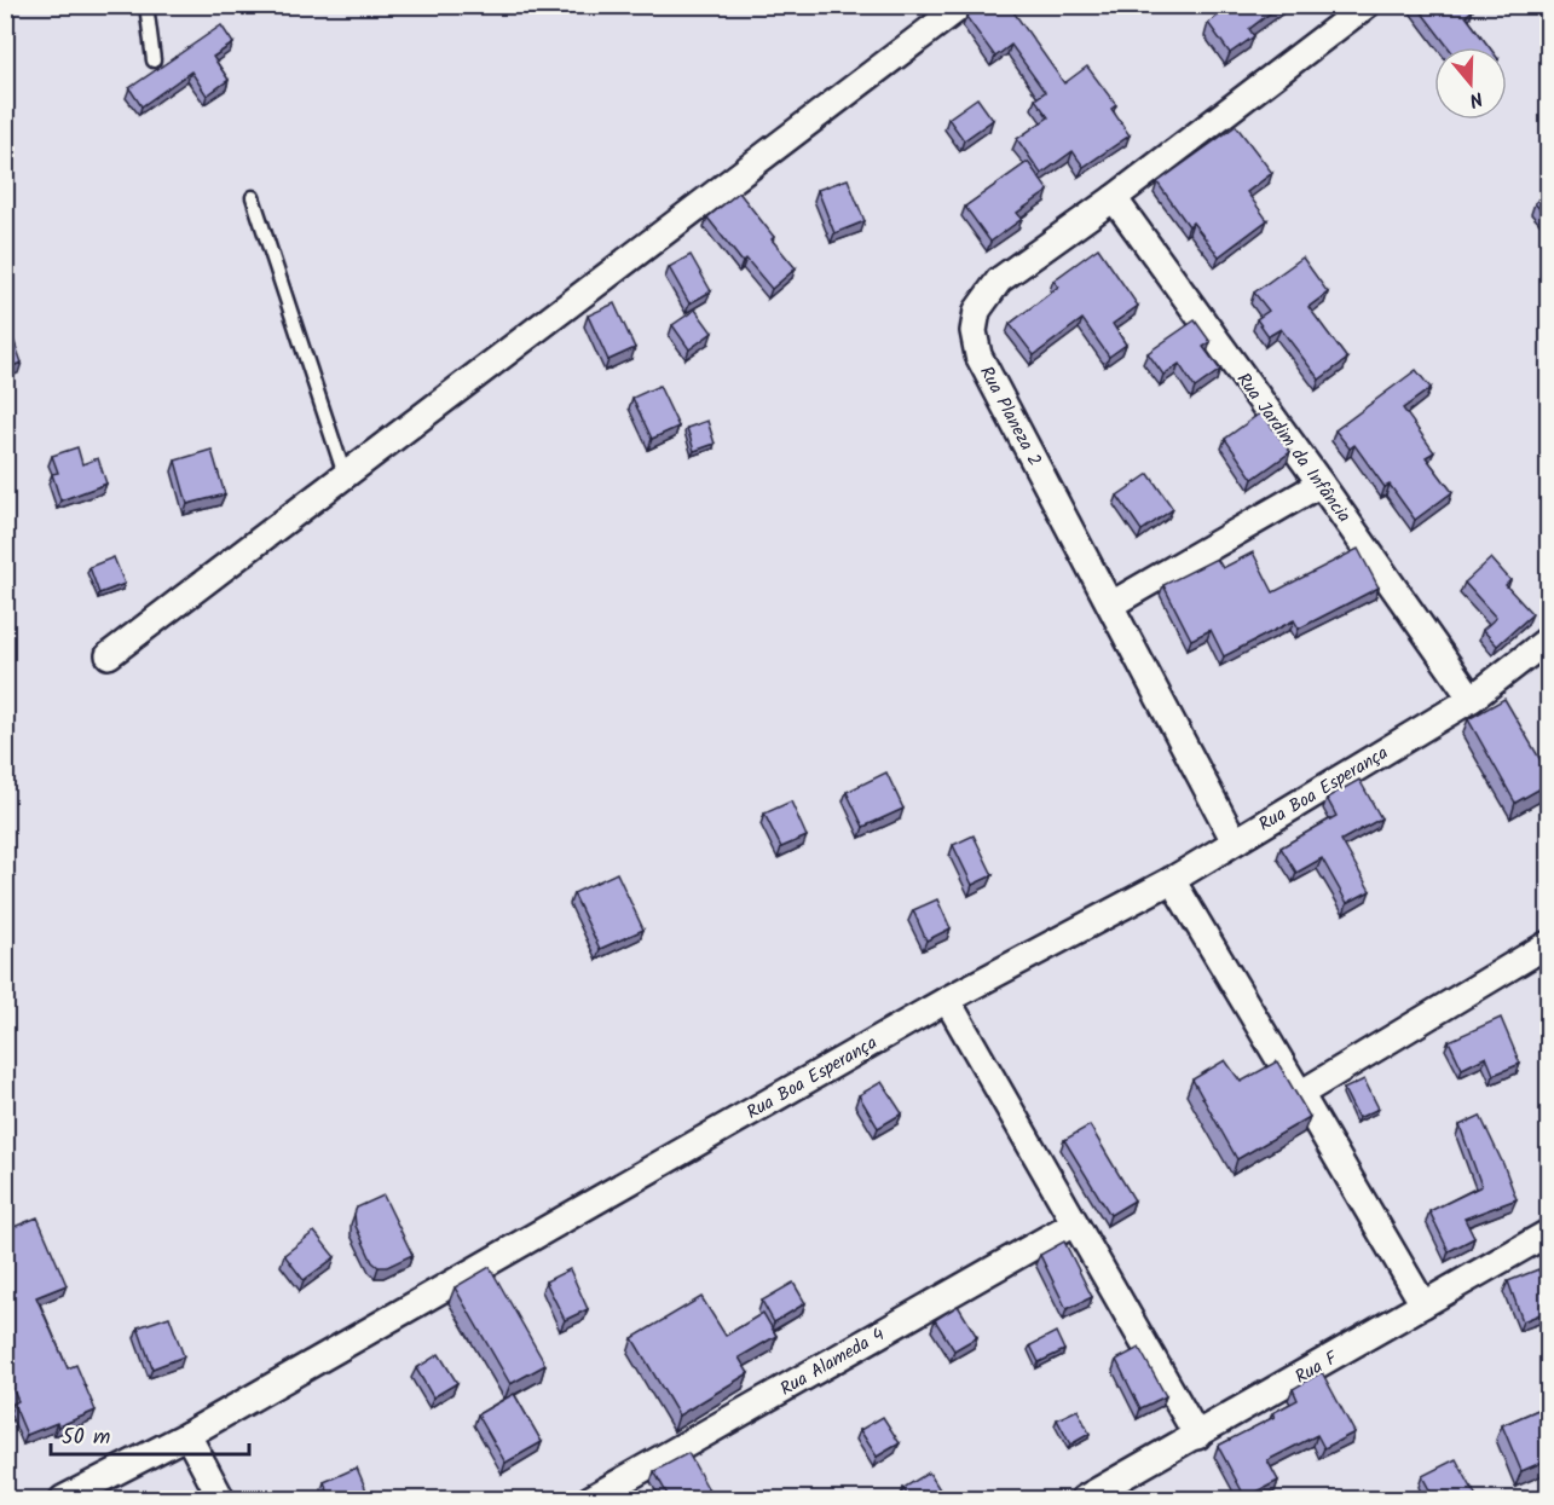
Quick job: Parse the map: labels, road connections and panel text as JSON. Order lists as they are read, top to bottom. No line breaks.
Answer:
{"streets":{"street":["Rua Planeza 2","Rua Jardim da Infância","Rua Boa Esperança","Rua Alameda 4","Rua F"]},"crossings":[["Rua Planeza 2","Rua Jardim da Infância"],["Rua Planeza 2","Rua Boa Esperança"],["Rua Jardim da Infância","Rua Boa Esperança"]],"scale_bar":"50 m","north":"bottom"}
